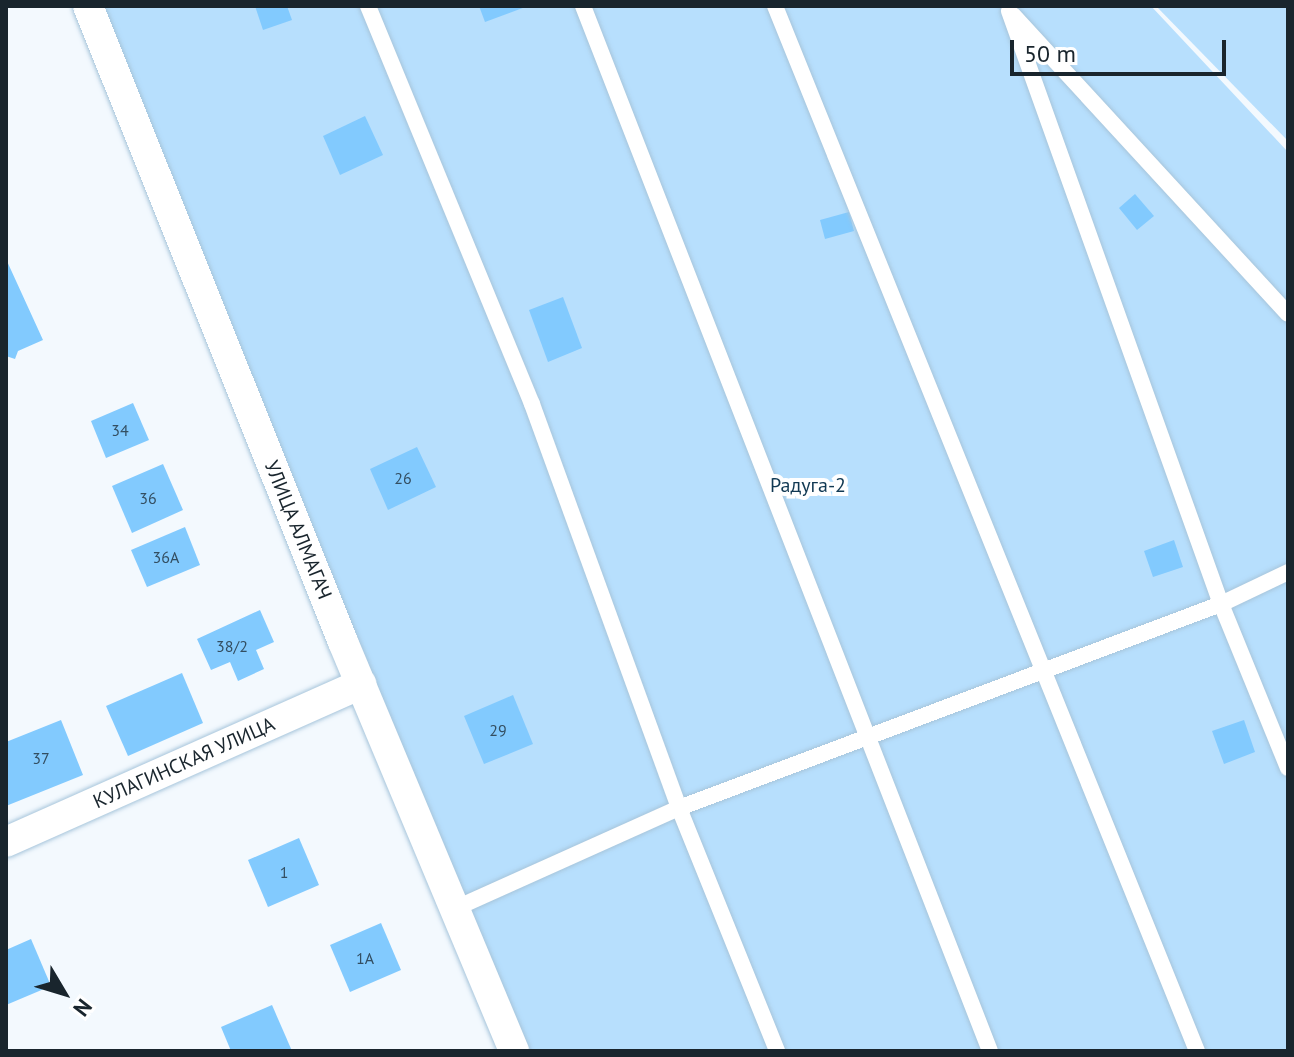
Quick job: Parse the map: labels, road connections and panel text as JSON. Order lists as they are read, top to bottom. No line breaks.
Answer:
{"streets":{"street":["УЛИЦА АЛМАГАЧ","КУЛАГИНСКАЯ УЛИЦА"]},"crossings":[["УЛИЦА АЛМАГАЧ","КУЛАГИНСКАЯ УЛИЦА"]],"parks":["Радуга-2"],"house_numbers":["34","26","36","36А","38/2","29","37","1","1А"],"scale_bar":"50 m","north":"bottom right"}
